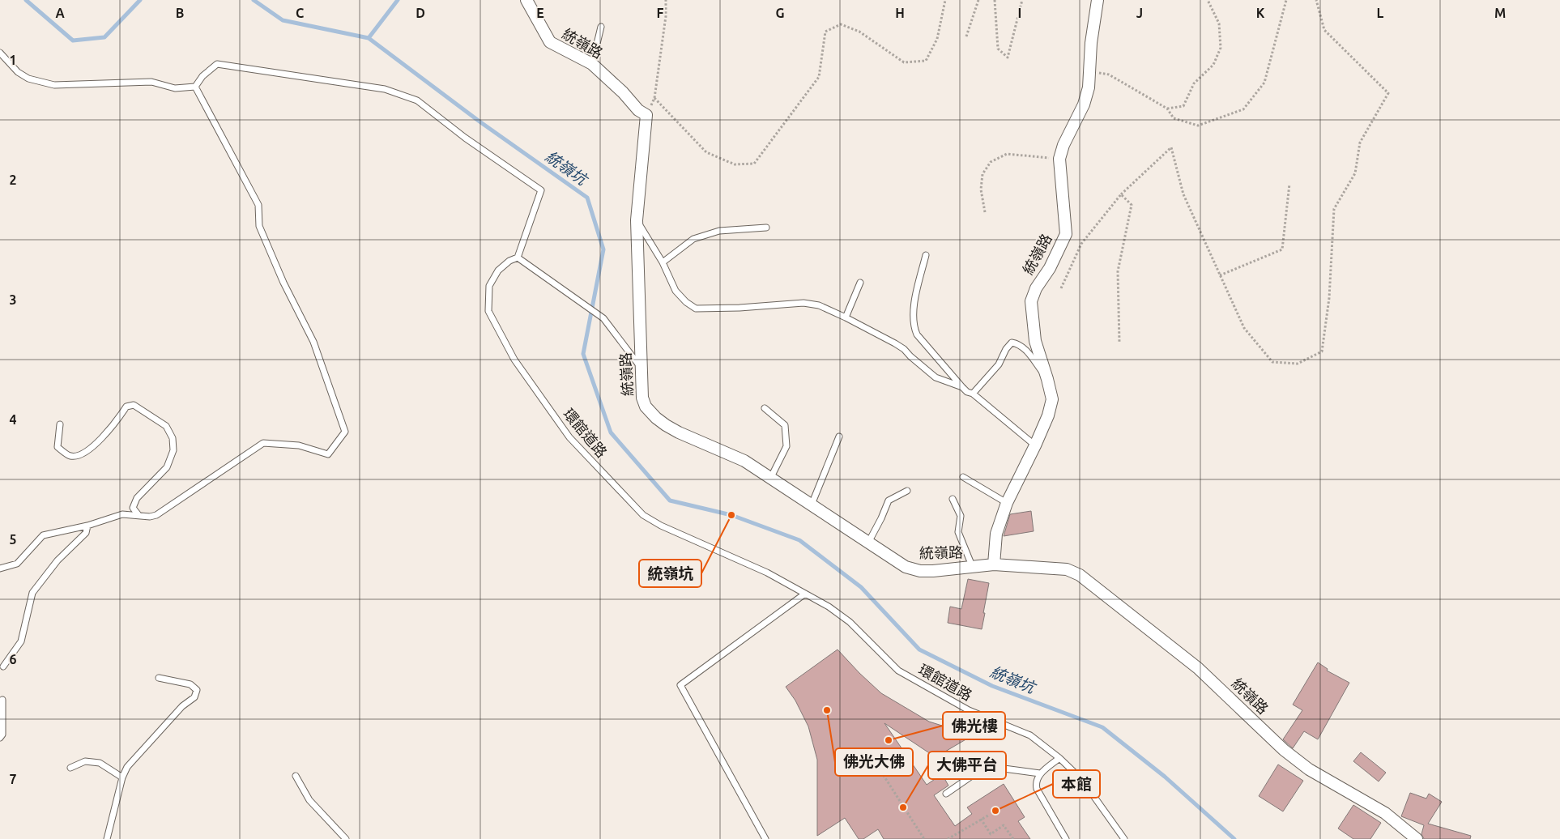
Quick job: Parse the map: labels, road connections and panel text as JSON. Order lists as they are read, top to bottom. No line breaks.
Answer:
{"streets":{"street":["統嶺路"],"lane":["環館道路"]},"water":["統嶺坑"],"places":["統嶺坑","佛光大佛","佛光樓","大佛平台","本館"],"grid":{"columns":["A","B","C","D","E","F","G","H","I","J","K","L","M"],"rows":["1","2","3","4","5","6","7"]}}
